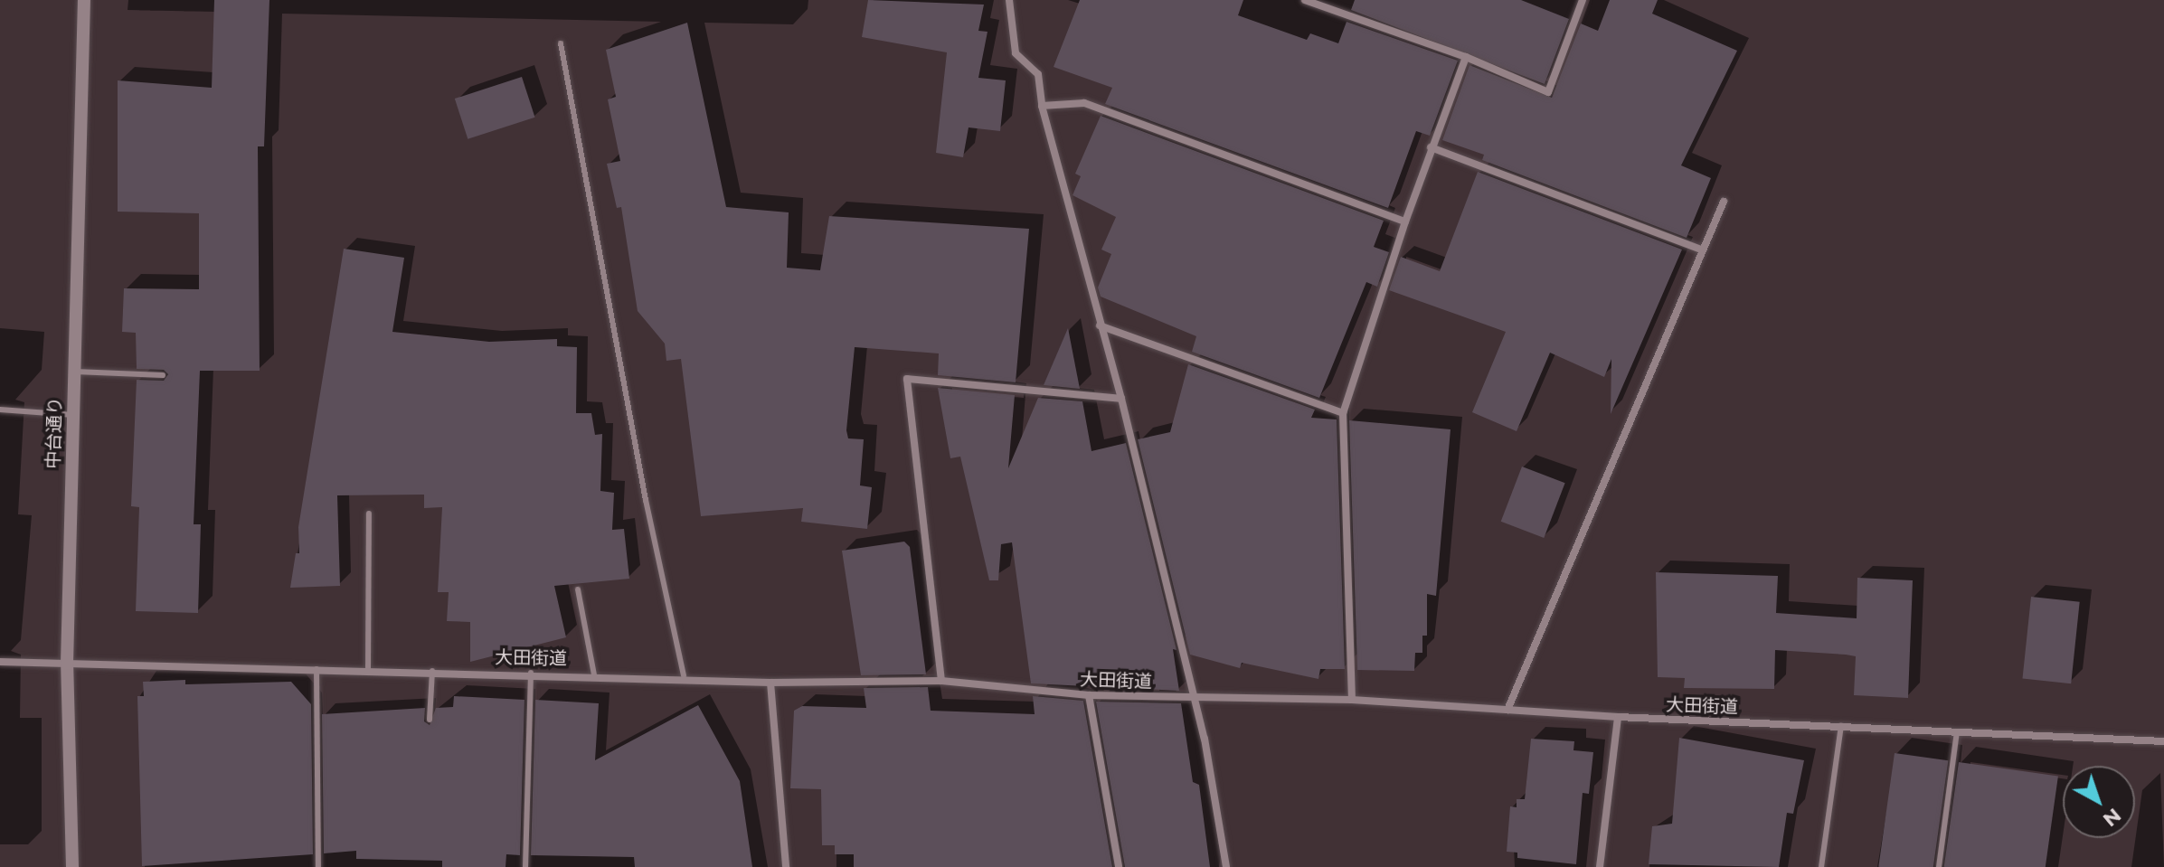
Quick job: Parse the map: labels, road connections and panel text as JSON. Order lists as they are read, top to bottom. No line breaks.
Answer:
{"streets":{"street":["中台通り","大田街道"]},"crossings":[["中台通り","大田街道"]],"north":"bottom right"}
